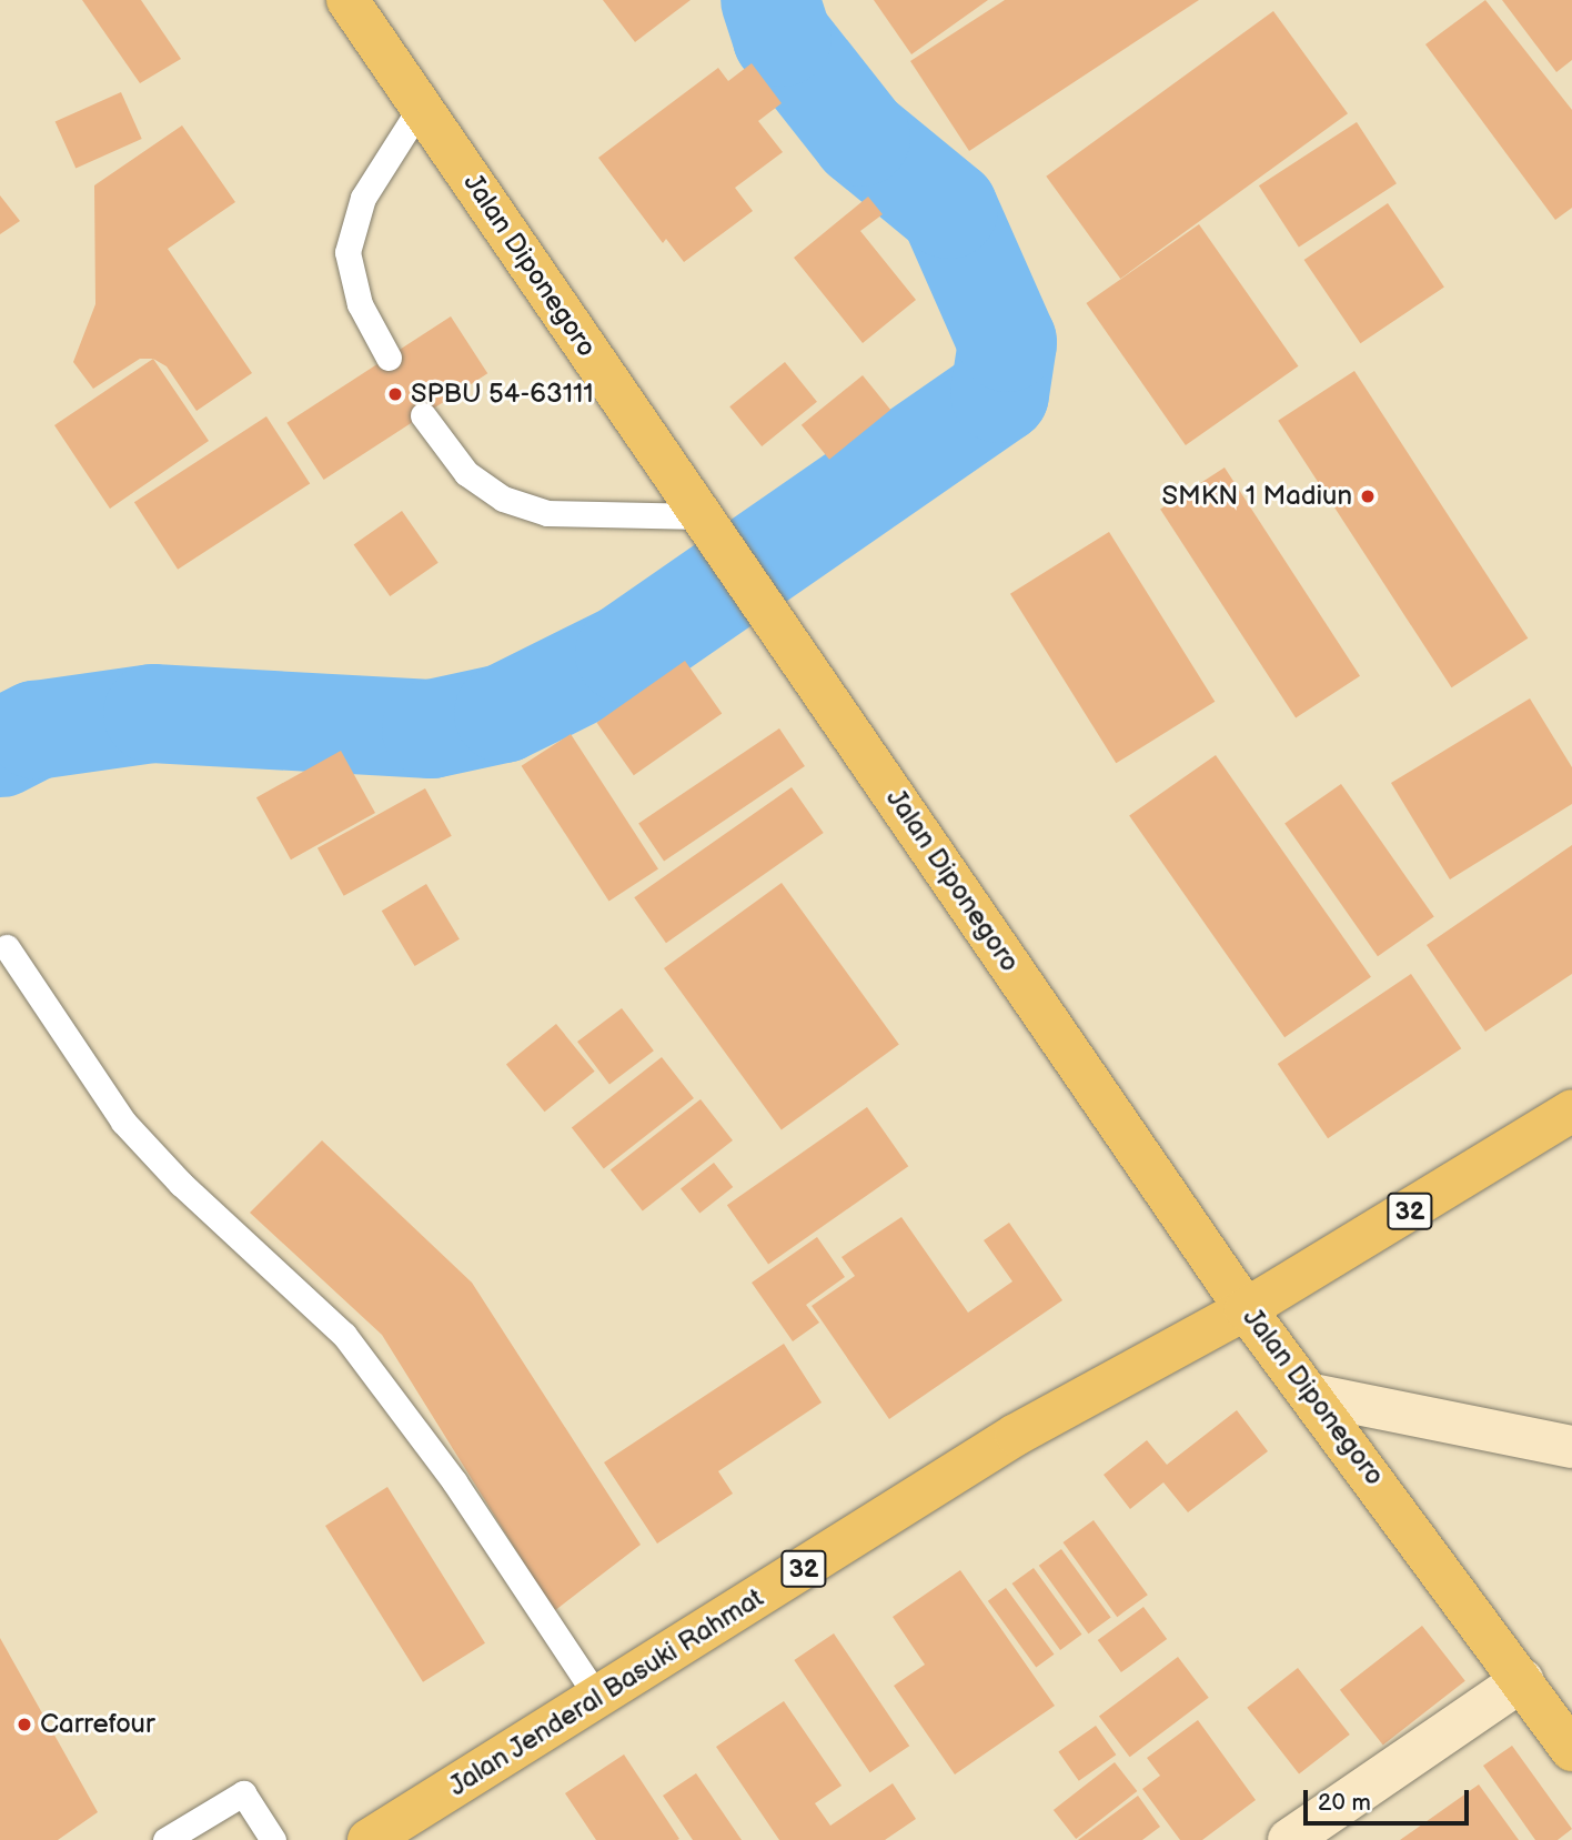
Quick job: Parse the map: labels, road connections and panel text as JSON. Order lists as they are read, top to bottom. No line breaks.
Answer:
{"streets":{"main road":["Jalan Diponegoro","32","Jalan Jenderal Basuki Rahmat"]},"crossings":[["Jalan Diponegoro","32"],["Jalan Diponegoro","Jalan Jenderal Basuki Rahmat"],["32","Jalan Jenderal Basuki Rahmat"]],"places":["SPBU 54-63111","SMKN 1 Madiun","Carrefour"],"scale_bar":"20 m"}
